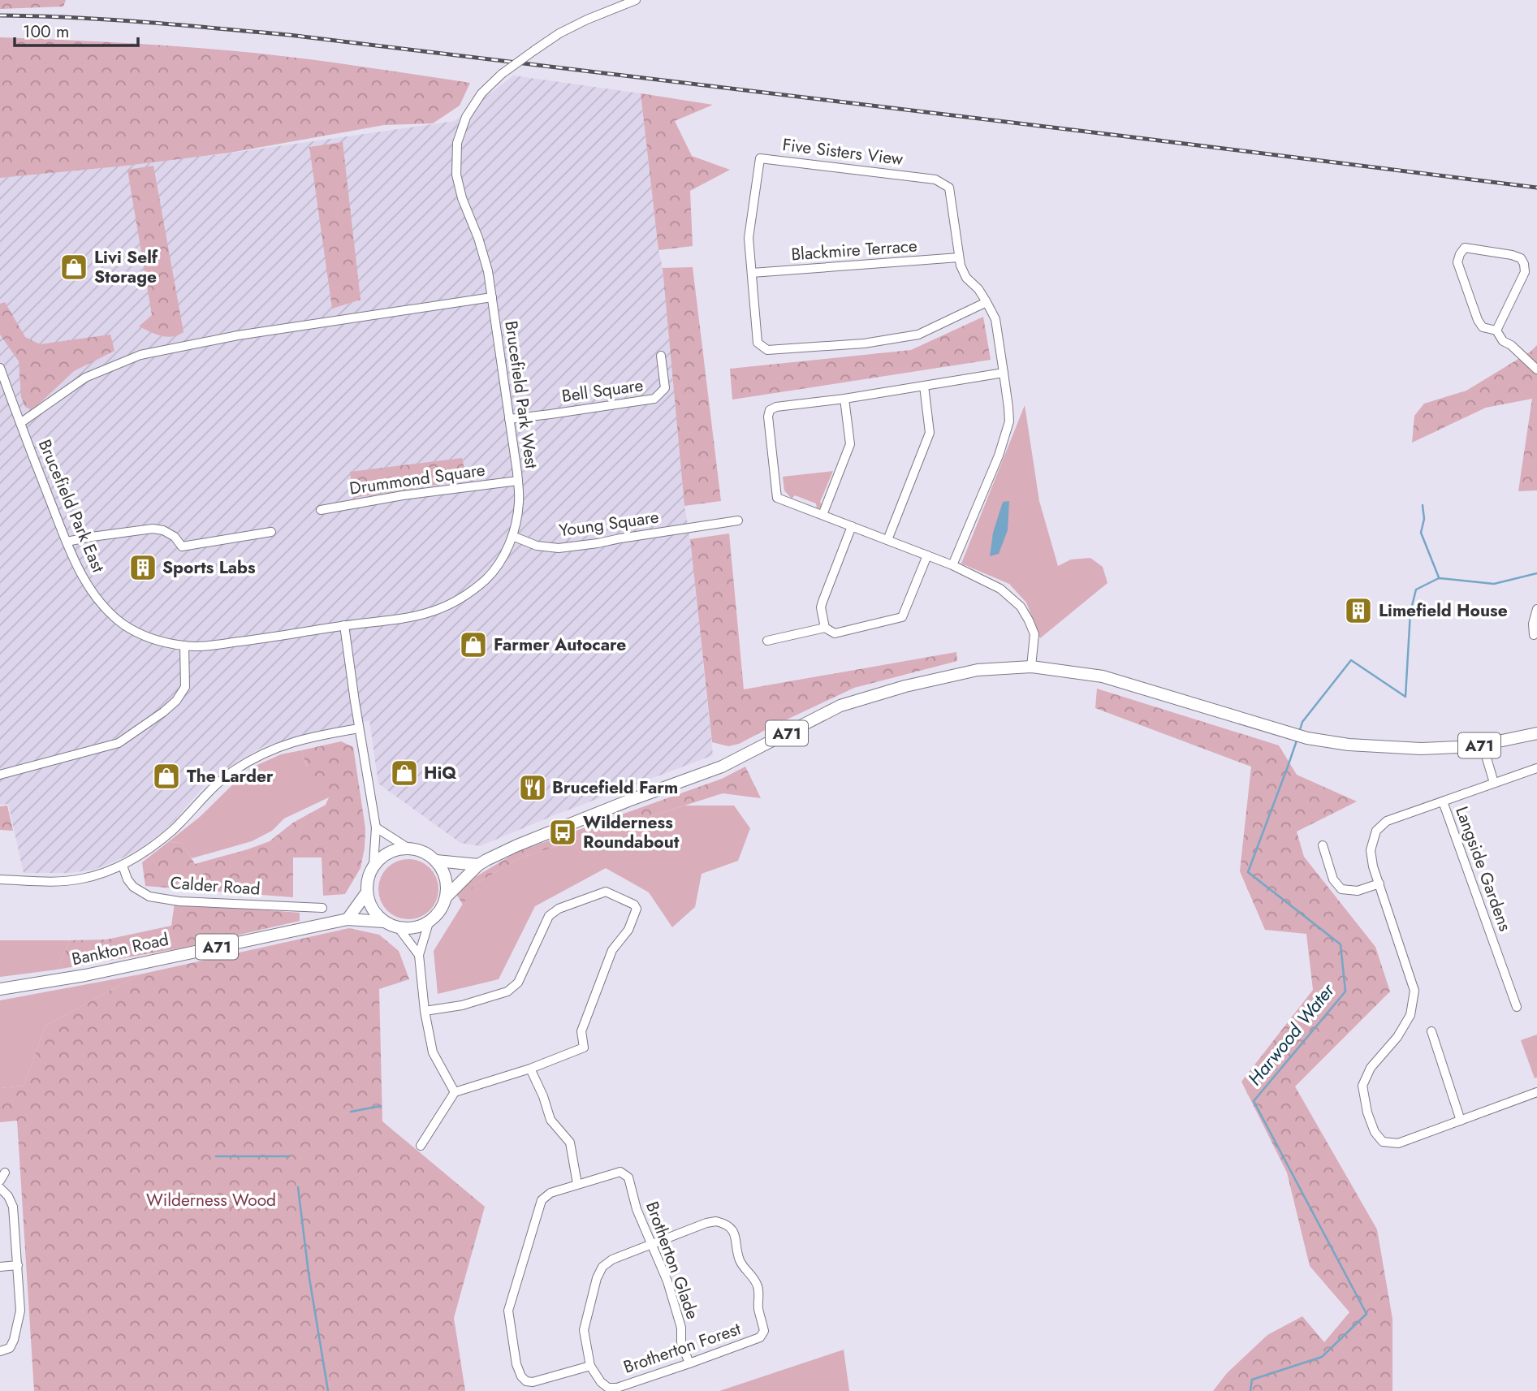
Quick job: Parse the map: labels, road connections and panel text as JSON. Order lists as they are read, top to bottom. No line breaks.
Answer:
{"streets":{"main road":["A71","Bankton Road"],"street":["Five Sisters View","Blackmire Terrace","Bell Square","Brucefield Park West","Drummond Square","Brucefield Park East","Young Square","Langside Gardens","Calder Road","Brotherton Glade","Brotherton Forest"]},"crossings":[["Five Sisters View","Blackmire Terrace"],["Bell Square","Brucefield Park West"],["Brucefield Park West","Drummond Square"],["Brucefield Park West","Brucefield Park East"],["Brucefield Park West","Young Square"],["A71","Bankton Road"],["Brotherton Glade","Brotherton Forest"]],"water":["Harwood Water"],"parks":["Wilderness Wood"],"places":{"shop":["Livi Self Storage","Farmer Autocare","HiQ","The Larder"],"building":["Sports Labs","Limefield House"],"restaurant":["Brucefield Farm"],"bus stop":["Wilderness Roundabout"]},"scale_bar":"100 m"}
